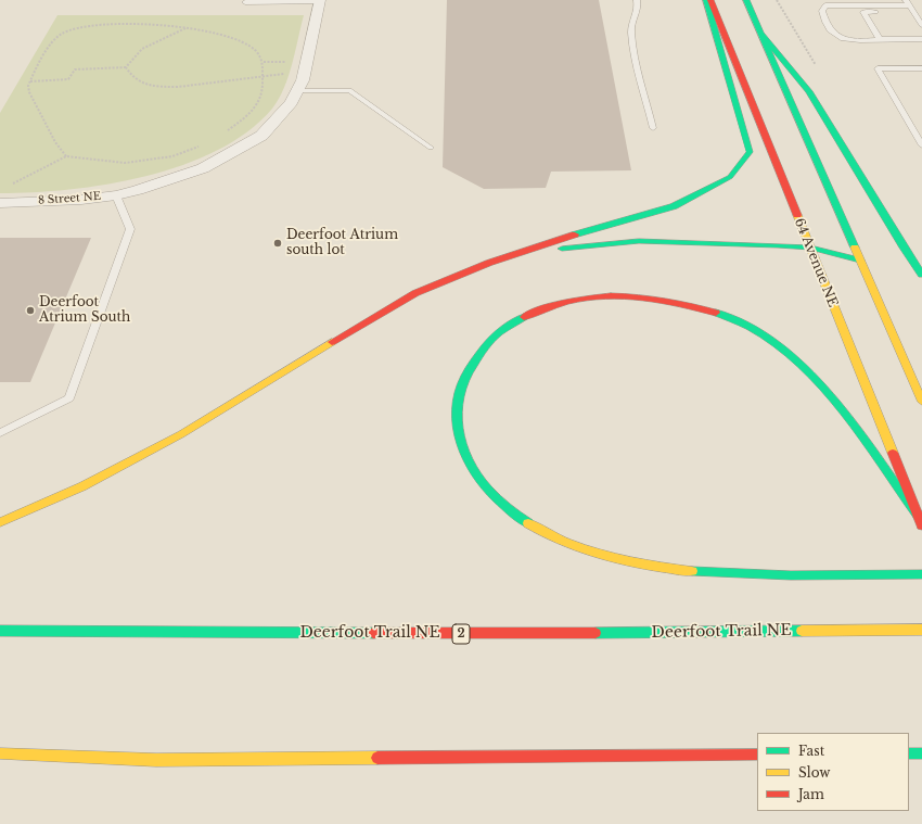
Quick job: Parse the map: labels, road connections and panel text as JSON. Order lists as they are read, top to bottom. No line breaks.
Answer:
{"streets":{"main road":["64 Avenue NE","Deerfoot Trail NE","2"],"street":["8 Street NE"]},"places":["Deerfoot Atrium south lot","Deerfoot Atrium South"],"legend":["Fast","Slow","Jam"]}
